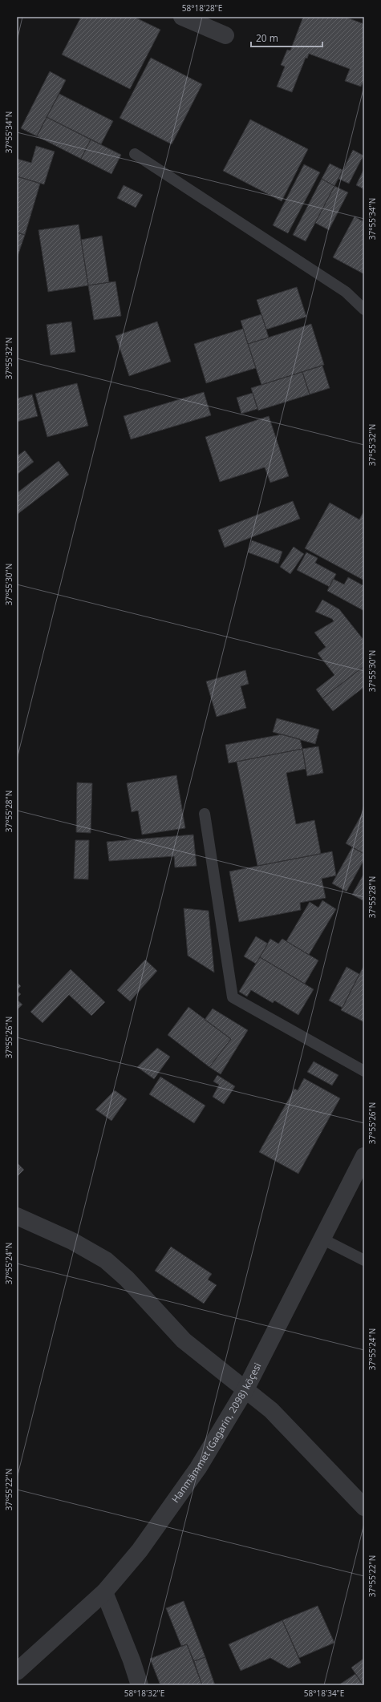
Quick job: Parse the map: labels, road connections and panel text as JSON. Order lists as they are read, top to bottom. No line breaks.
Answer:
{"streets":{"street":["Hanmämmet (Gagarin, 2098) köçesi"]},"scale_bar":"20 m","coordinates":["58°18'28\"E","37°55'34\"N","37°55'32\"N","37°55'30\"N","37°55'28\"N","37°55'26\"N","37°55'24\"N","37°55'22\"N","58°18'32\"E","58°18'34\"E"]}
